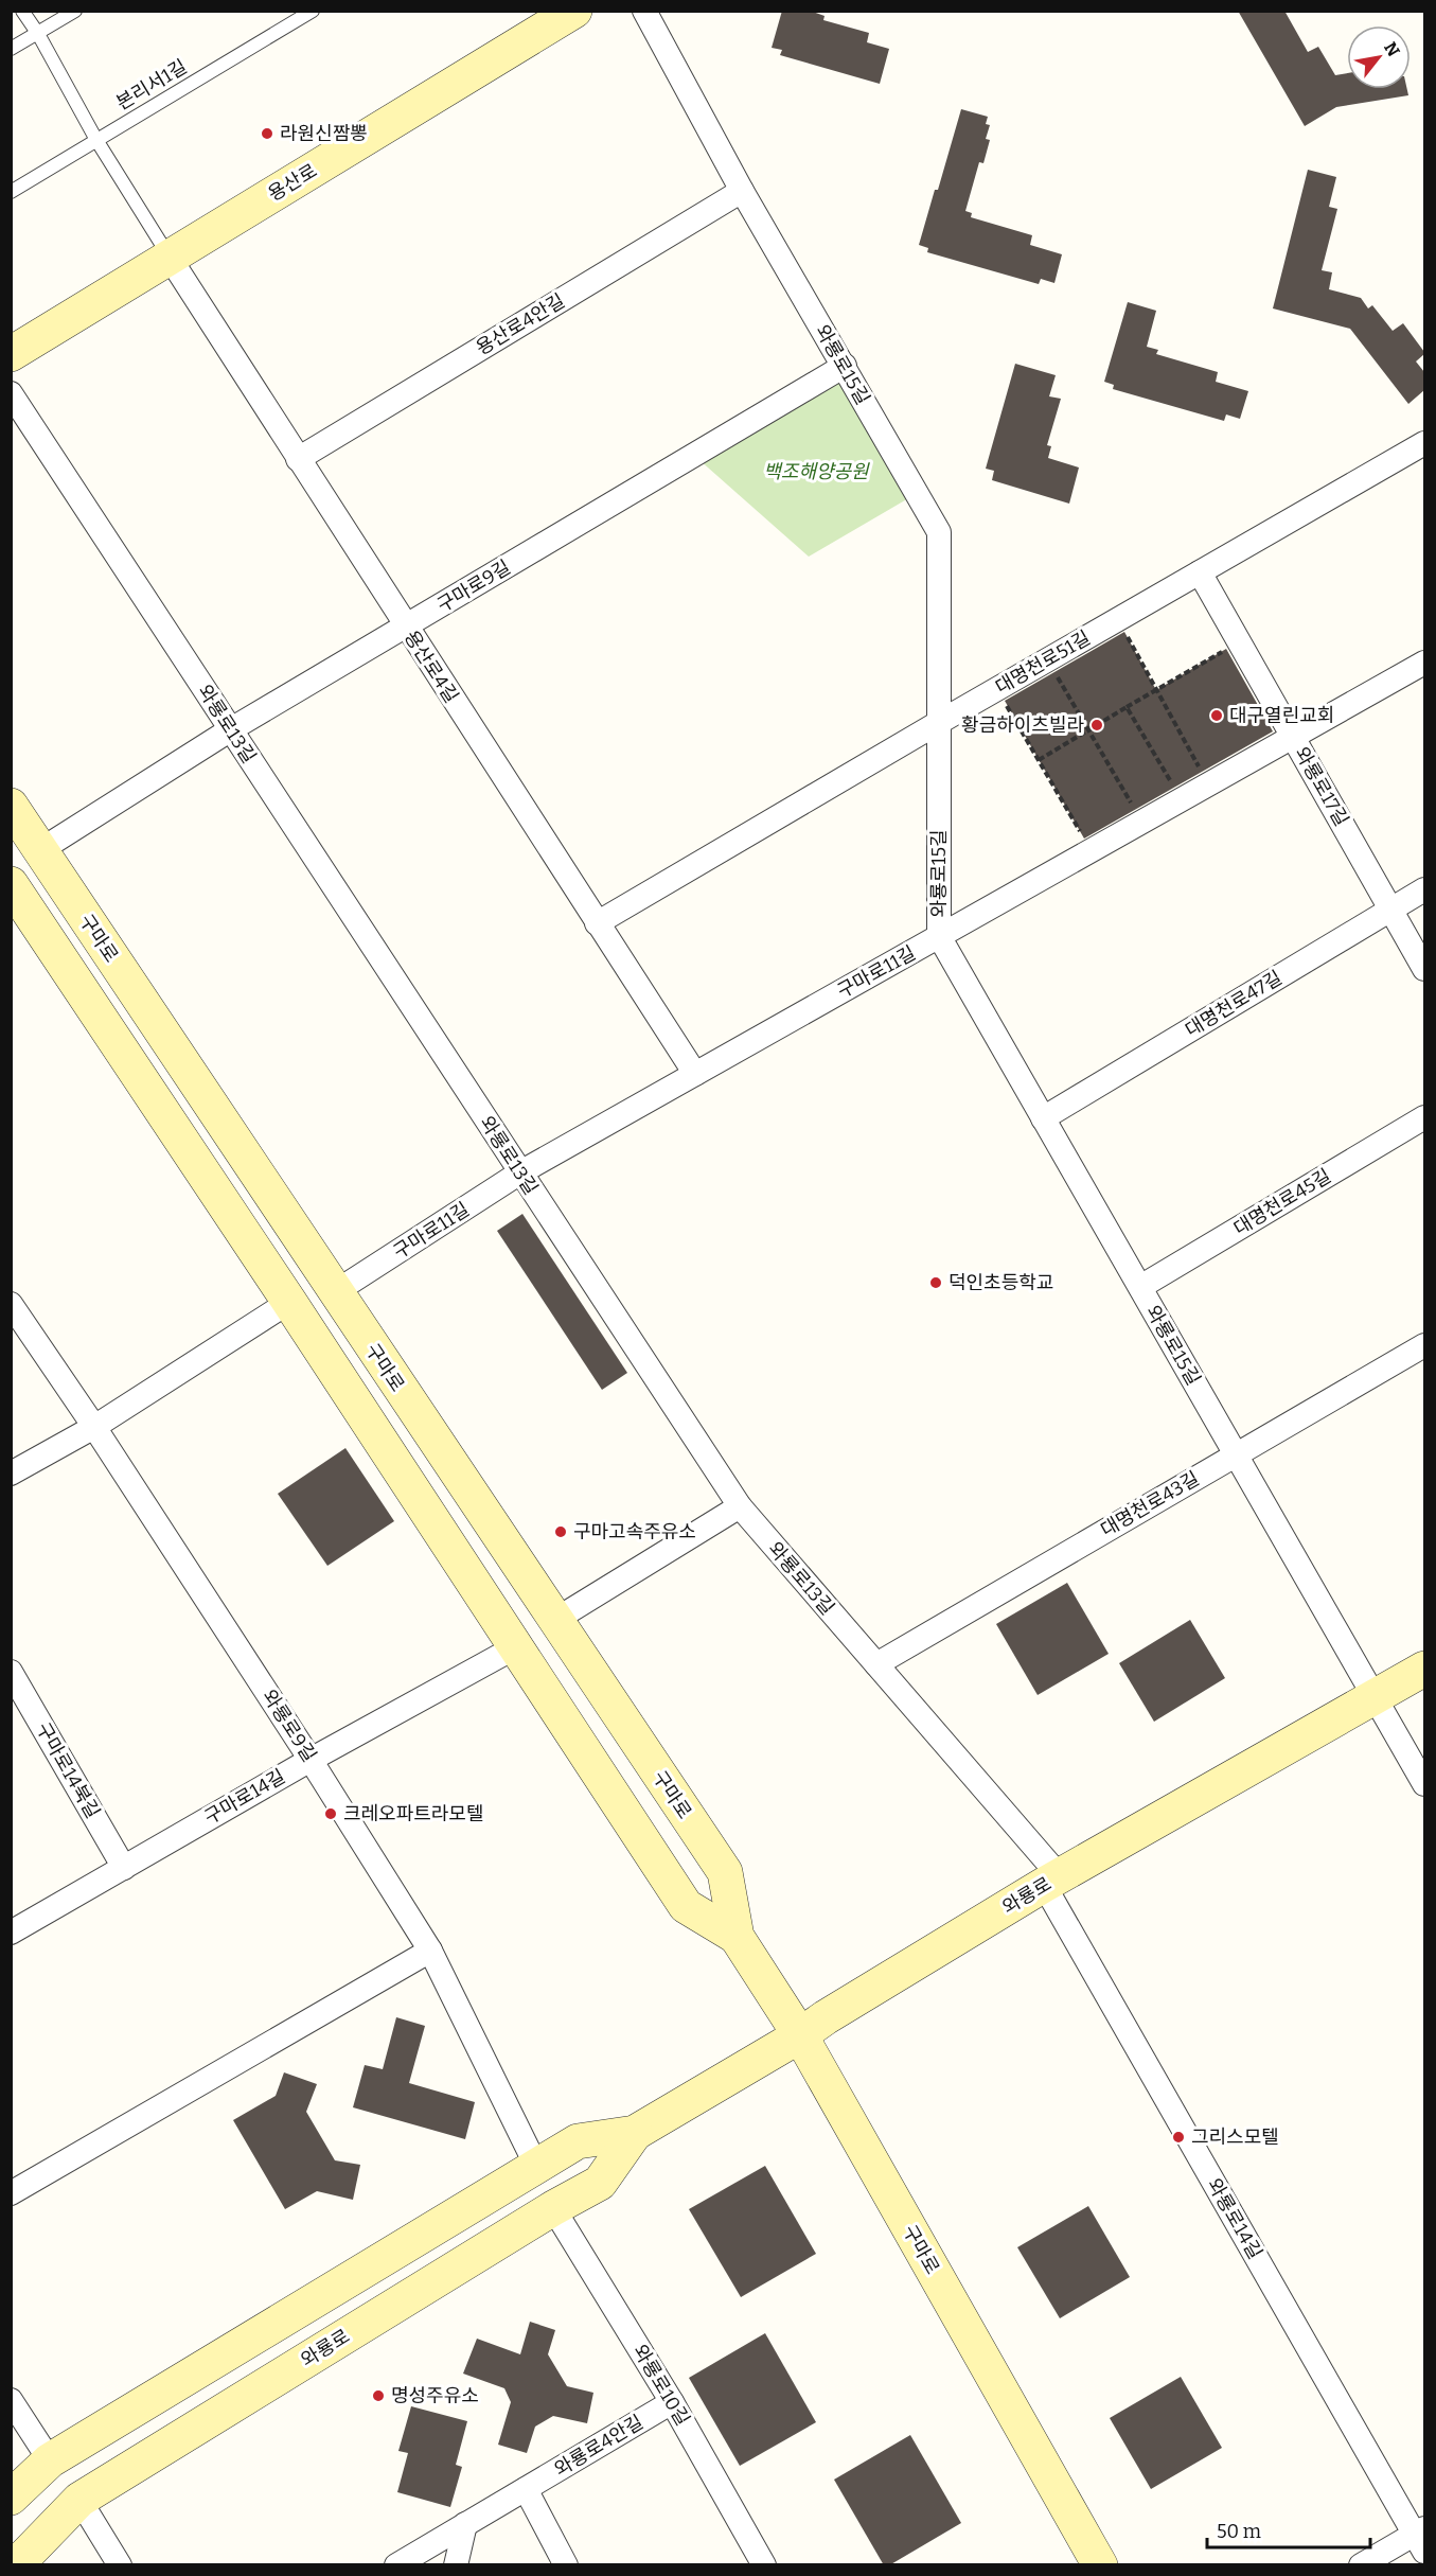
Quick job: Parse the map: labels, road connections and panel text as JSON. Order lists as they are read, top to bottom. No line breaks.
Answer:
{"streets":{"main road":["용산로","구마로","와룡로"],"street":["용산로4안길","와룡로15길","구마로9길","대명천로51길","용산로4길","와룡로13길","와룡로17길","구마로11길","대명천로47길","대명천로45길","대명천로43길","와룡로9길","구마로14북길","구마로14길","와룡로14길","와룡로10길","와룡로4안길"],"lane":["본리서1길"]},"crossings":[["용산로","용산로4길"],["용산로4안길","와룡로15길"],["용산로4안길","용산로4길"],["와룡로15길","구마로9길"],["와룡로15길","대명천로51길"],["와룡로15길","구마로11길"],["와룡로15길","대명천로47길"],["와룡로15길","대명천로45길"],["와룡로15길","대명천로43길"],["와룡로15길","와룡로"],["구마로9길","용산로4길"],["구마로9길","와룡로13길"],["구마로9길","구마로"],["대명천로51길","용산로4길"],["대명천로51길","와룡로17길"],["용산로4길","구마로11길"],["와룡로13길","구마로11길"],["와룡로13길","대명천로43길"],["와룡로13길","와룡로"],["와룡로13길","와룡로14길"],["와룡로17길","구마로11길"],["와룡로17길","대명천로47길"],["구마로","구마로11길"],["구마로","구마로14길"],["구마로","와룡로"],["와룡로9길","구마로14길"],["와룡로9길","와룡로"],["구마로14북길","구마로14길"],["와룡로","와룡로14길"],["와룡로","와룡로10길"],["와룡로10길","와룡로4안길"]],"parks":["백조해양공원"],"places":["라원신짬뽕","대구열린교회","황금하이츠빌라","덕인초등학교","구마고속주유소","크레오파트라모텔","그리스모텔","명성주유소"],"scale_bar":"50 m","north":"top right"}
